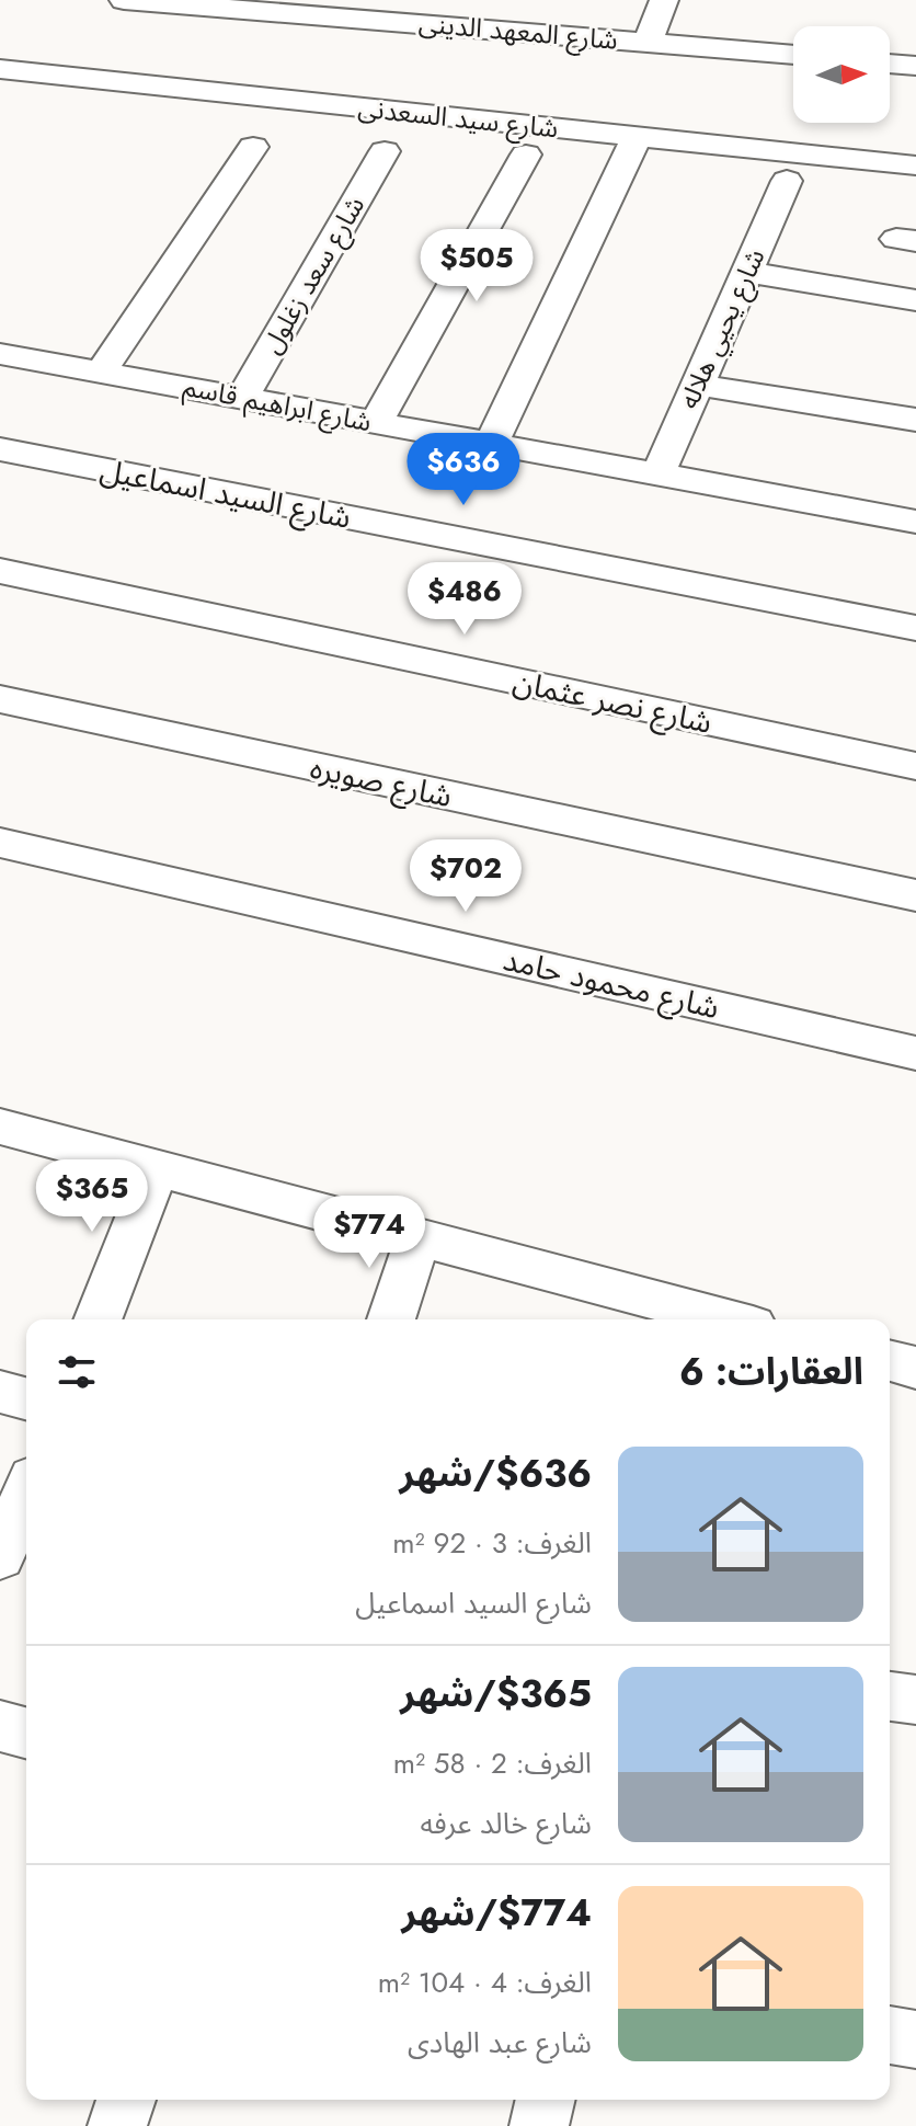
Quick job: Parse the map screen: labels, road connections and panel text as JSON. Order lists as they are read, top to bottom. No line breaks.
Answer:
{"streets":{"street":["شارع المعهد الدينى","شارع سيد السعدنى","شارع سعد زغلول","شارع يحيي هلاله","شارع ابراهيم قاسم","شارع السيد اسماعيل","شارع نصر عثمان","شارع صويره","شارع محمود حامد"]},"crossings":[["شارع سعد زغلول","شارع ابراهيم قاسم"],["شارع يحيي هلاله","شارع ابراهيم قاسم"]],"north":"right","page":{"price":["$505","$636","$486","$702","$365","$774"],"heading":"العقارات: 6","list":[{"name":"$636/شهر","note":"الغرف: 3 · 92 m² · شارع السيد اسماعيل"},{"name":"$365/شهر","note":"الغرف: 2 · 58 m² · شارع خالد عرفه"},{"name":"$774/شهر","note":"الغرف: 4 · 104 m² · شارع عبد الهادى"}]}}
